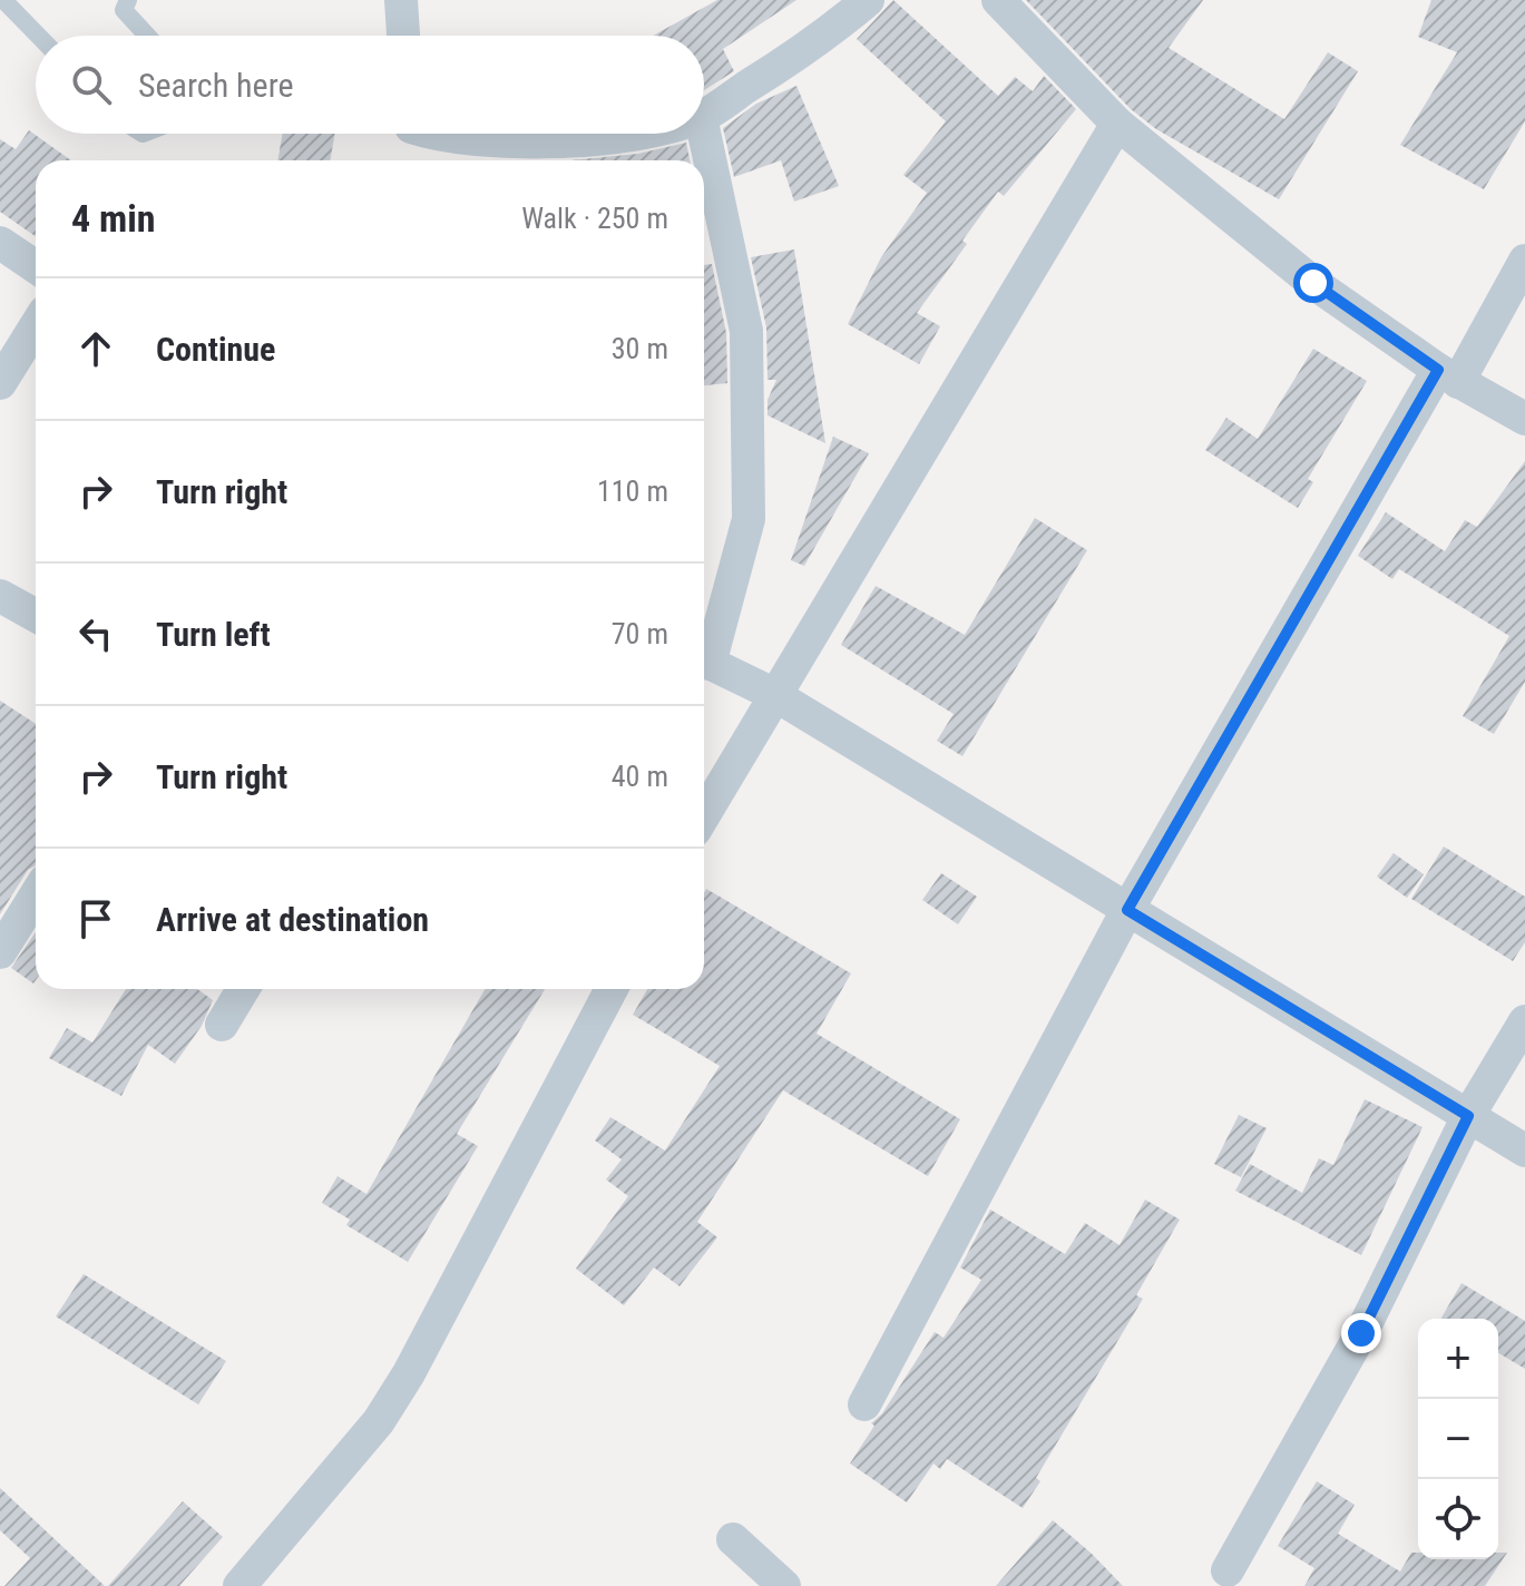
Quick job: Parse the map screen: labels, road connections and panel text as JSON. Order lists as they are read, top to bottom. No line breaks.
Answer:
{"page":{"search":"Search here","heading":["4 min","Walk · 250 m"],"list":[["Continue","30 m"],["Turn right","110 m"],["Turn left","70 m"],["Turn right","40 m"],"Arrive at destination"],"map_buttons":["+","−"]}}
